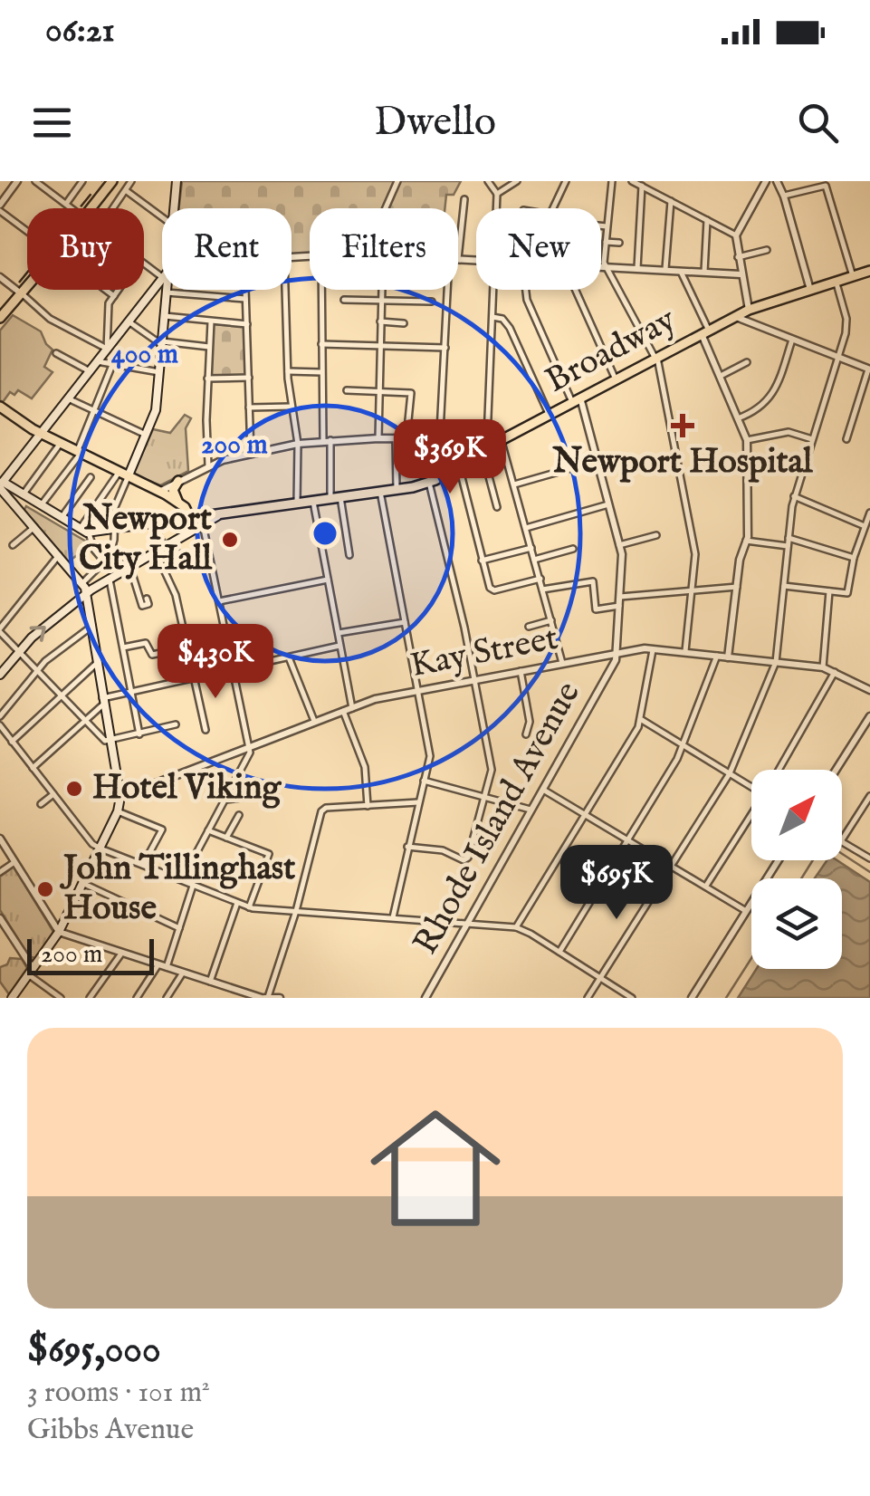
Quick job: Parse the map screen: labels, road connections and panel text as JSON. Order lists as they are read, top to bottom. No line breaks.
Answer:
{"streets":{"main road":["Broadway"],"street":["Kay Street","Rhode Island Avenue"]},"crossings":[["Broadway","Rhode Island Avenue"],["Kay Street","Rhode Island Avenue"]],"places":{"health":["Newport Hospital"],"other":["Newport City Hall","Hotel Viking","John Tillinghast House"]},"scale_bar":"200 m","north":"top right","page":{"status":"06:21","header":"Dwello","chip":["Buy","Rent","Filters","New"],"price":["$369K","$430K","$695K"],"scale":"200 m","list":[{"name":"$695,000","note":"3 rooms · 101 m² · Gibbs Avenue"}]},"rings":["400 m","200 m"]}
